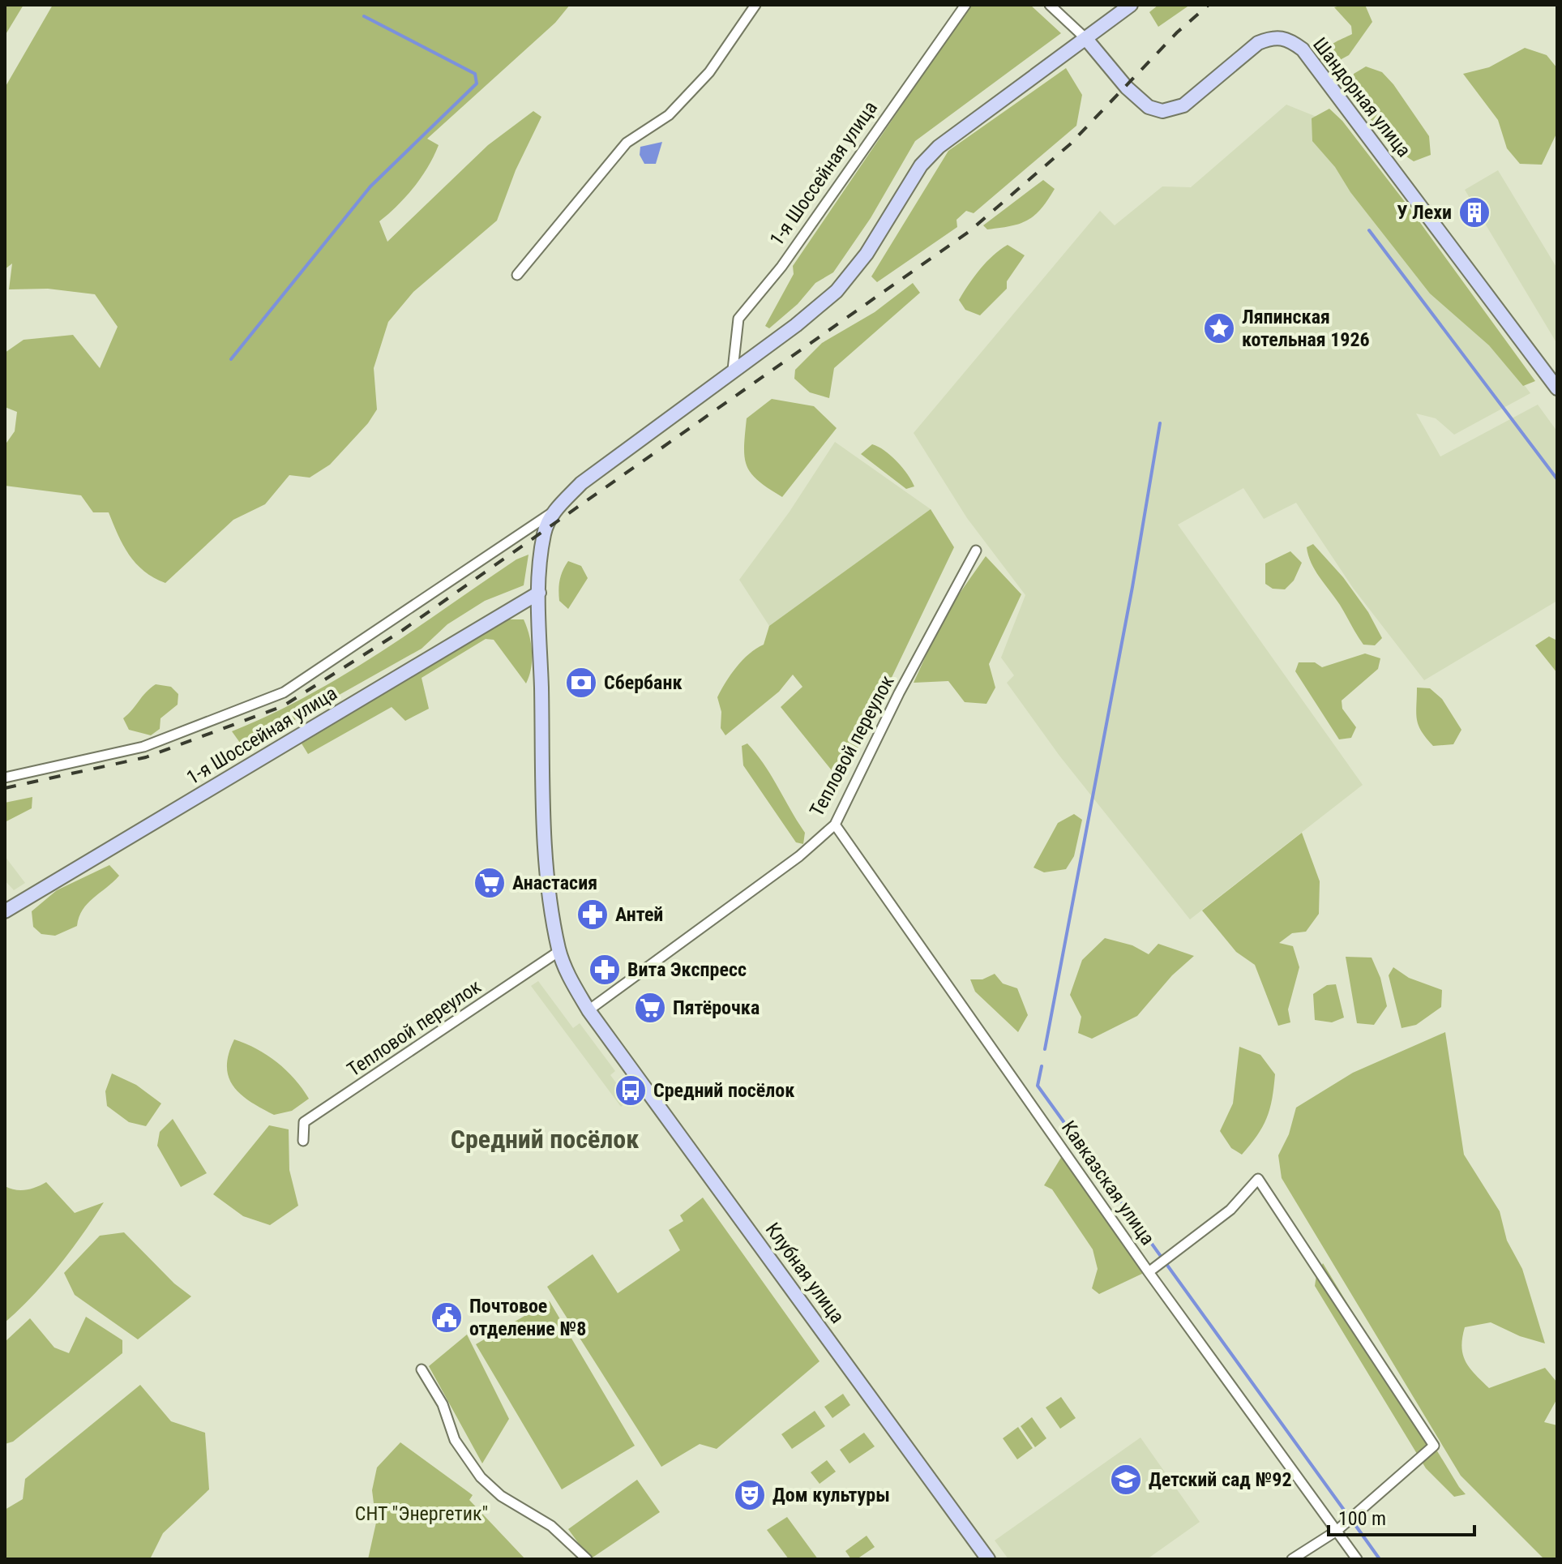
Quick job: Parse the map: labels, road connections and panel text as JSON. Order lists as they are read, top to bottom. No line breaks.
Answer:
{"streets":{"street":["Шандорная улица","1-я Шоссейная улица","Тепловой переулок","Кавказская улица","Клубная улица"]},"crossings":[["1-я Шоссейная улица","Клубная улица"],["Тепловой переулок","Кавказская улица"],["Тепловой переулок","Клубная улица"]],"districts":["Средний посёлок"],"parks":["СНТ \"Энергетик\""],"places":{"building":["У Лехи"],"place":["Ляпинская котельная 1926"],"bank":["Сбербанк"],"supermarket":["Анастасия","Пятёрочка"],"pharmacy":["Антей","Вита Экспресс"],"bus stop":["Средний посёлок"],"public building":["Почтовое отделение №8"],"school or university":["Детский сад №92"],"theatre":["Дом культуры"]},"scale_bar":"100 m"}
